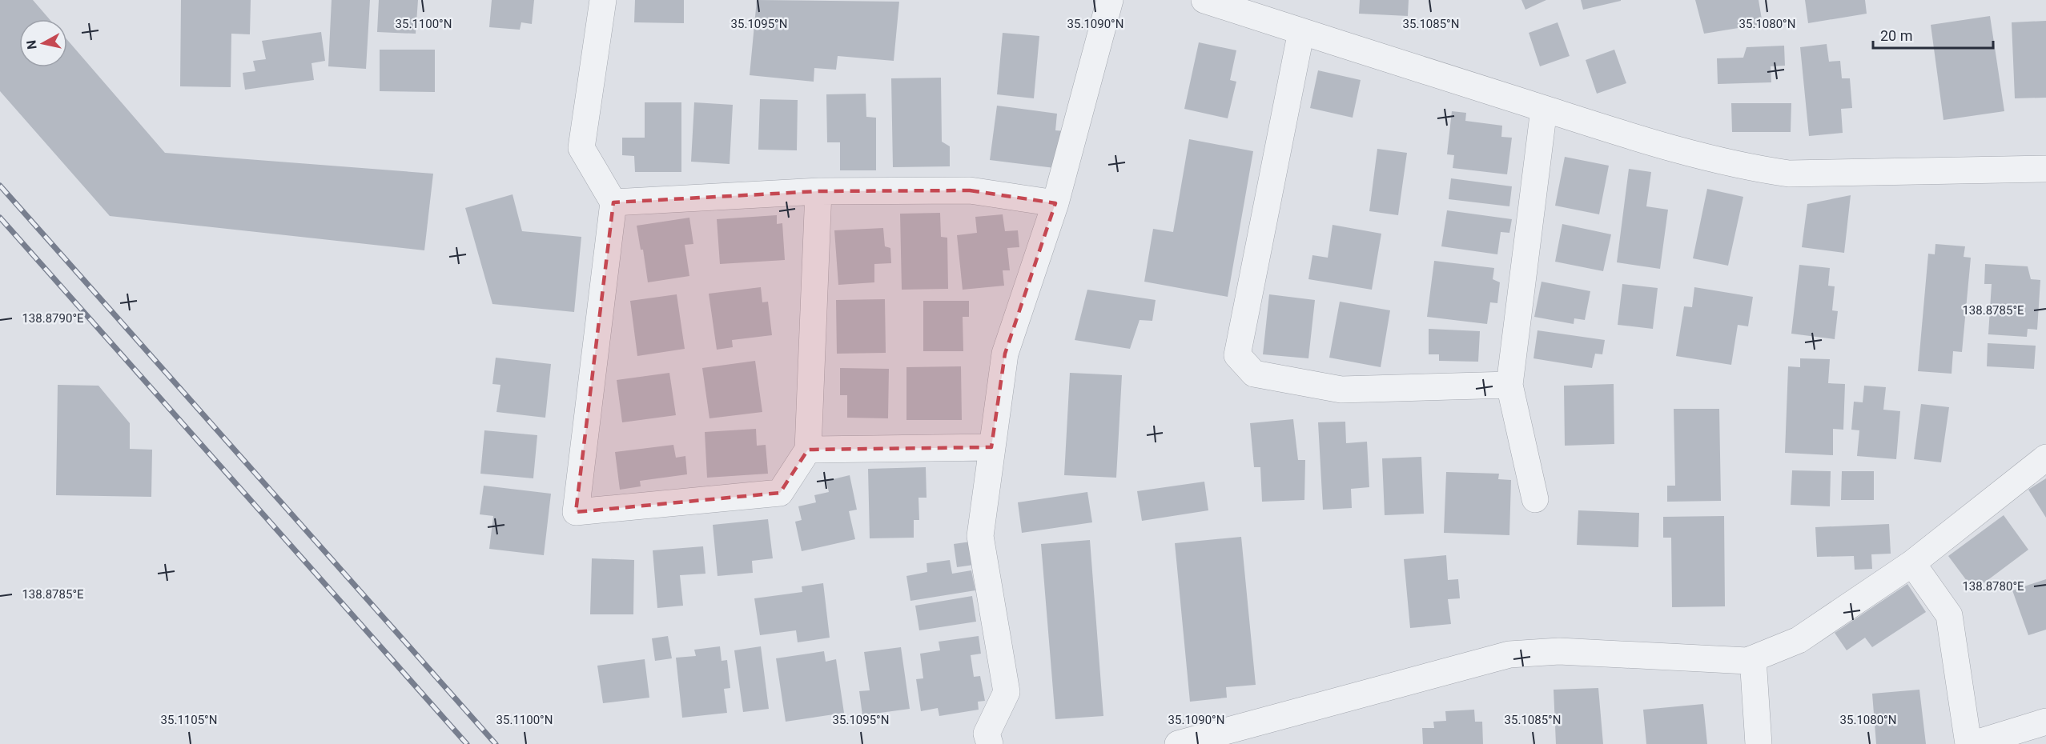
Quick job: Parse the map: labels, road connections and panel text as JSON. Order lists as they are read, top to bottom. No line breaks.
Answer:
{"scale_bar":"20 m","north":"left","coordinates":["35.1100°N","35.1095°N","35.1090°N","35.1085°N","35.1080°N","138.8785°E","138.8790°E","138.8780°E","35.1105°N"]}
